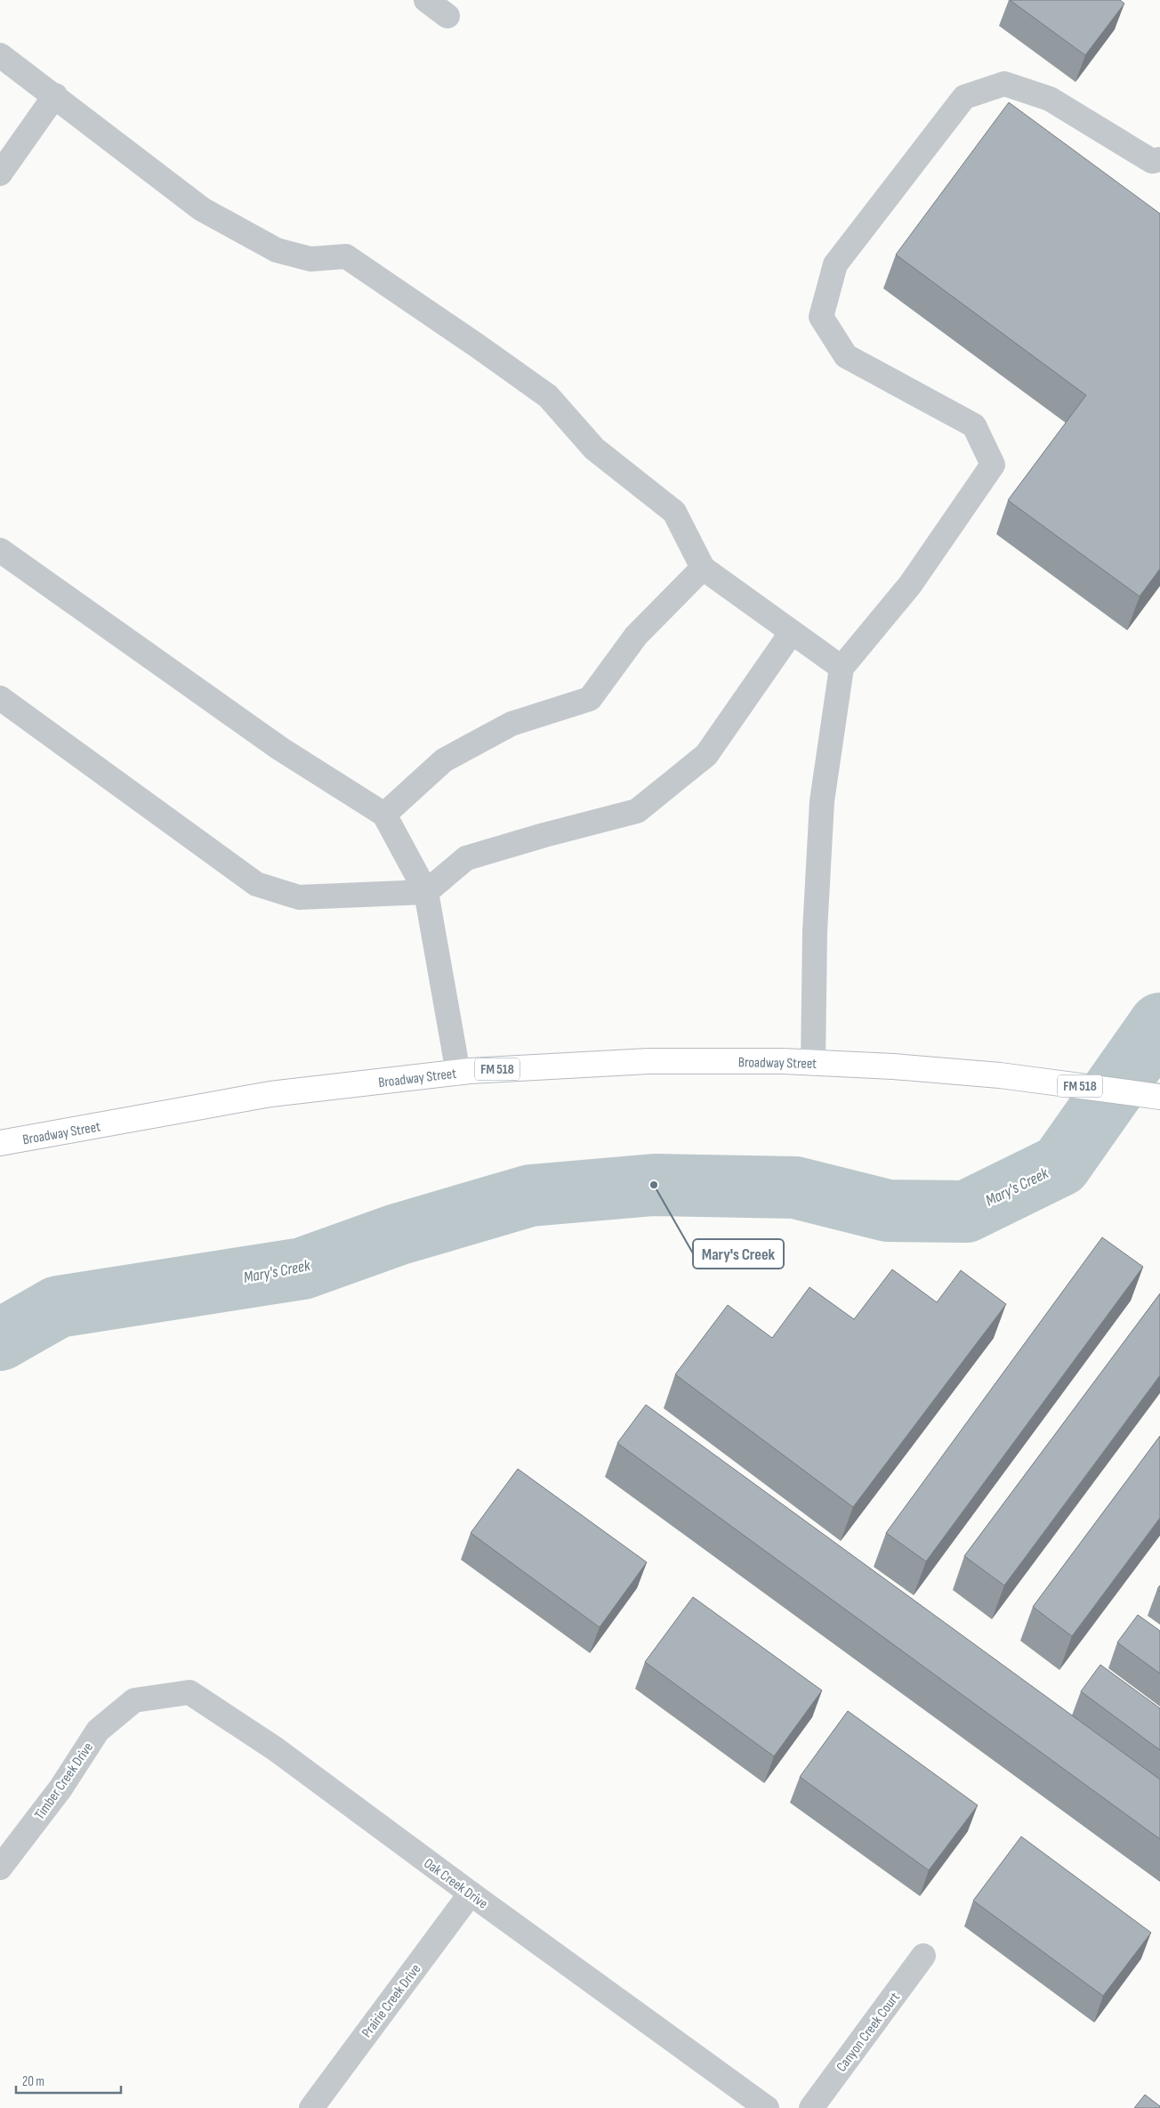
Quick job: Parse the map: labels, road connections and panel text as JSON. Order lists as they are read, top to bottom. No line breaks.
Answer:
{"streets":{"main road":["Broadway Street","FM 518"],"street":["Timber Creek Drive","Oak Creek Drive","Prairie Creek Drive","Canyon Creek Court"]},"crossings":[["Timber Creek Drive","Oak Creek Drive"],["Oak Creek Drive","Prairie Creek Drive"]],"water":["Mary's Creek"],"places":["Mary's Creek"],"scale_bar":"20 m"}
